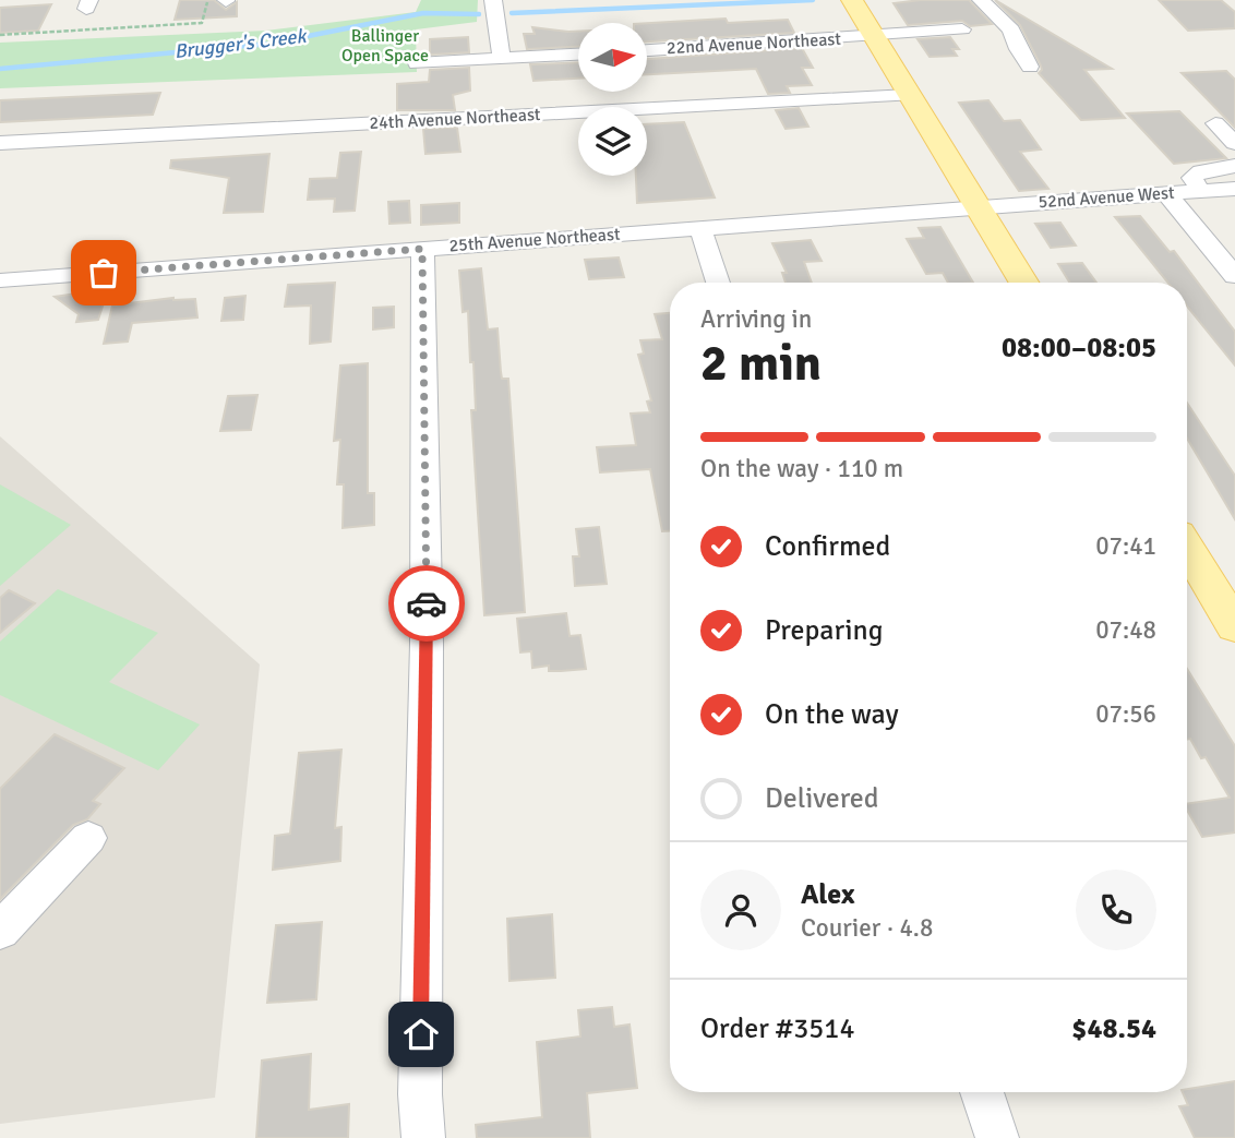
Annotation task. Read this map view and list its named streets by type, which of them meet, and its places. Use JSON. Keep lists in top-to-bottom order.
{
  "streets": {
    "street": [
      "22nd Avenue Northeast",
      "24th Avenue Northeast",
      "52nd Avenue West",
      "25th Avenue Northeast"
    ]
  },
  "crossings": [
    ["52nd Avenue West", "25th Avenue Northeast"]
  ],
  "water": ["Brugger's Creek"],
  "parks": ["Ballinger Open Space"],
  "north": "right",
  "page": {
    "heading": ["2 min", "Arriving in", "08:00–08:05"],
    "panel": [
      "Alex",
      "Courier · 4.8",
      "Order #3514",
      "$48.54"
    ],
    "bar": "On the way · 110 m",
    "list": [
      ["Confirmed", "07:41"],
      ["Preparing", "07:48"],
      ["On the way", "07:56"],
      "Delivered"
    ]
  }
}
